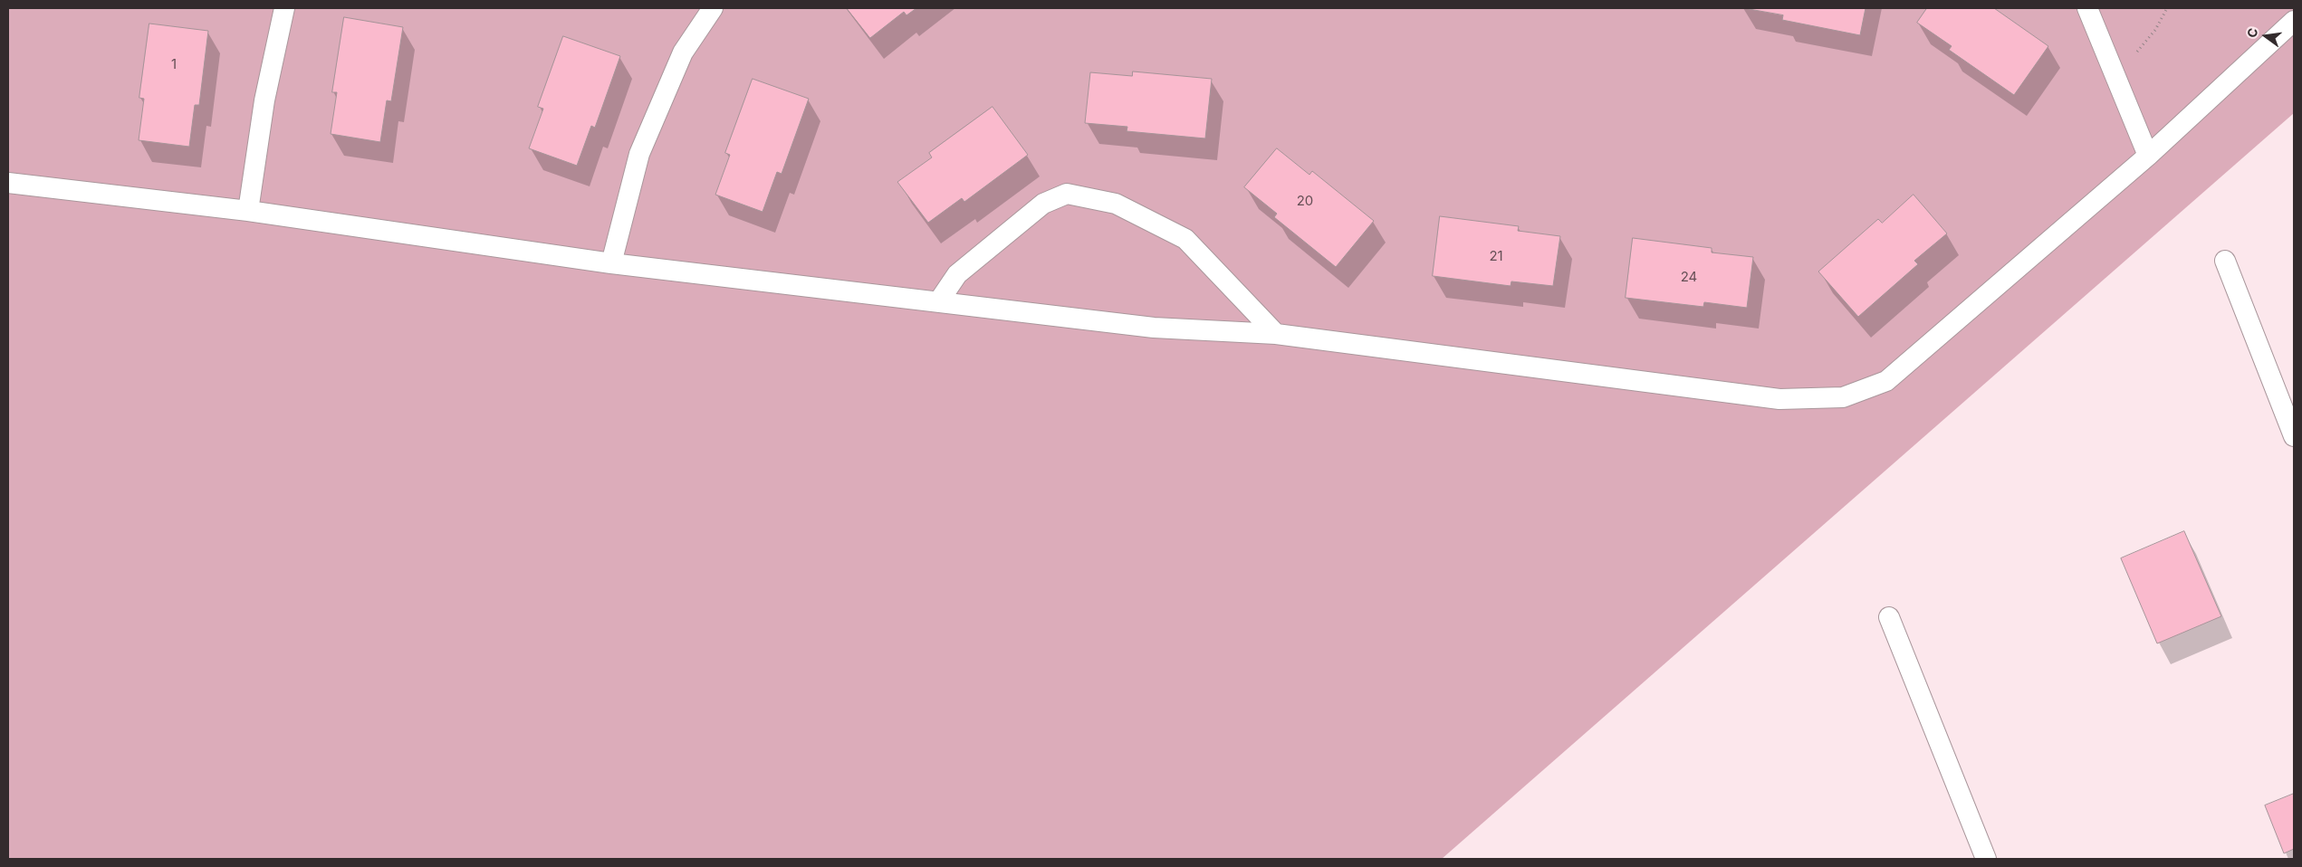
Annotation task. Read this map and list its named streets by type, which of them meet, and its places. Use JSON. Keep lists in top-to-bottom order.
{
  "house_numbers": [
    "1",
    "20",
    "21",
    "24"
  ],
  "north": "left"
}
